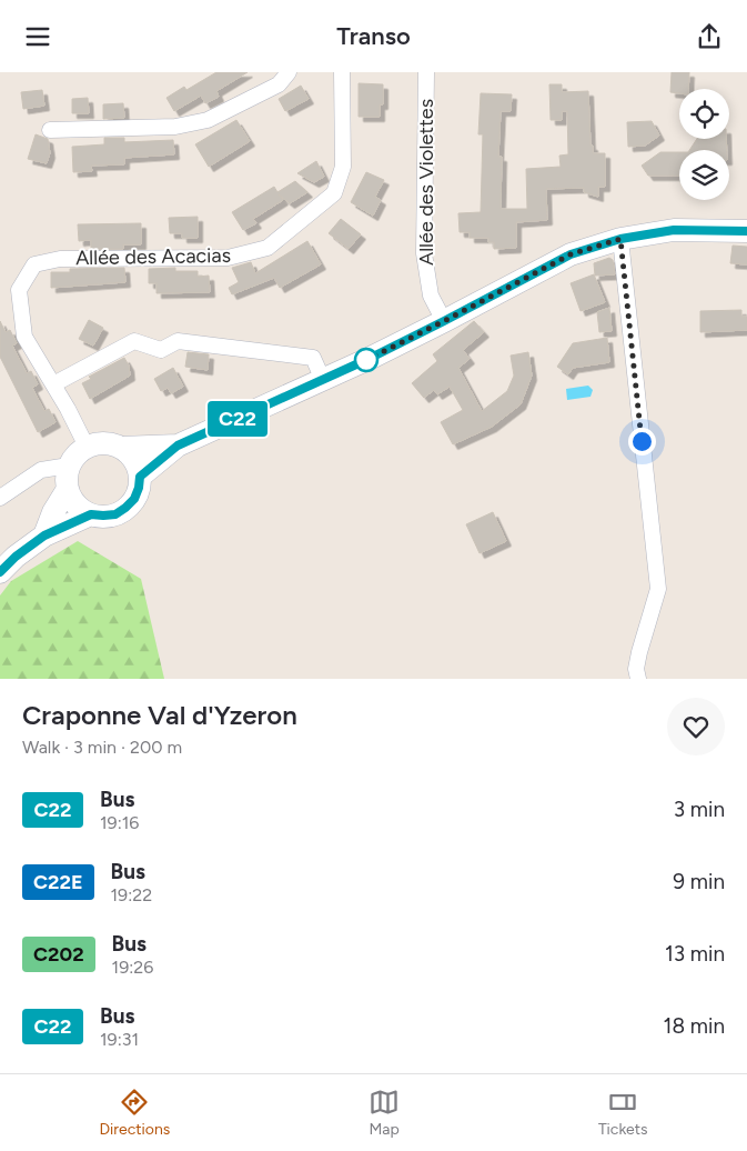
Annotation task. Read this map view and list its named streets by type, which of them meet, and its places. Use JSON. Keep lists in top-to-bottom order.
{
  "streets": {
    "street": ["Allée des Violettes", "Allée des Acacias"]
  },
  "lines": ["bus line C22"],
  "page": {
    "header": "Transo",
    "on_map": "C22",
    "heading": ["Craponne Val d'Yzeron", "Walk · 3 min · 200 m"],
    "list": [
      {
        "mark": "C22",
        "name": "Bus",
        "note": "19:16",
        "value": "3 min"
      },
      {
        "mark": "C22E",
        "name": "Bus",
        "note": "19:22",
        "value": "9 min"
      },
      {
        "mark": "C202",
        "name": "Bus",
        "note": "19:26",
        "value": "13 min"
      },
      {
        "mark": "C22",
        "name": "Bus",
        "note": "19:31",
        "value": "18 min"
      }
    ],
    "tabs": ["Directions", "Map", "Tickets"]
  }
}
